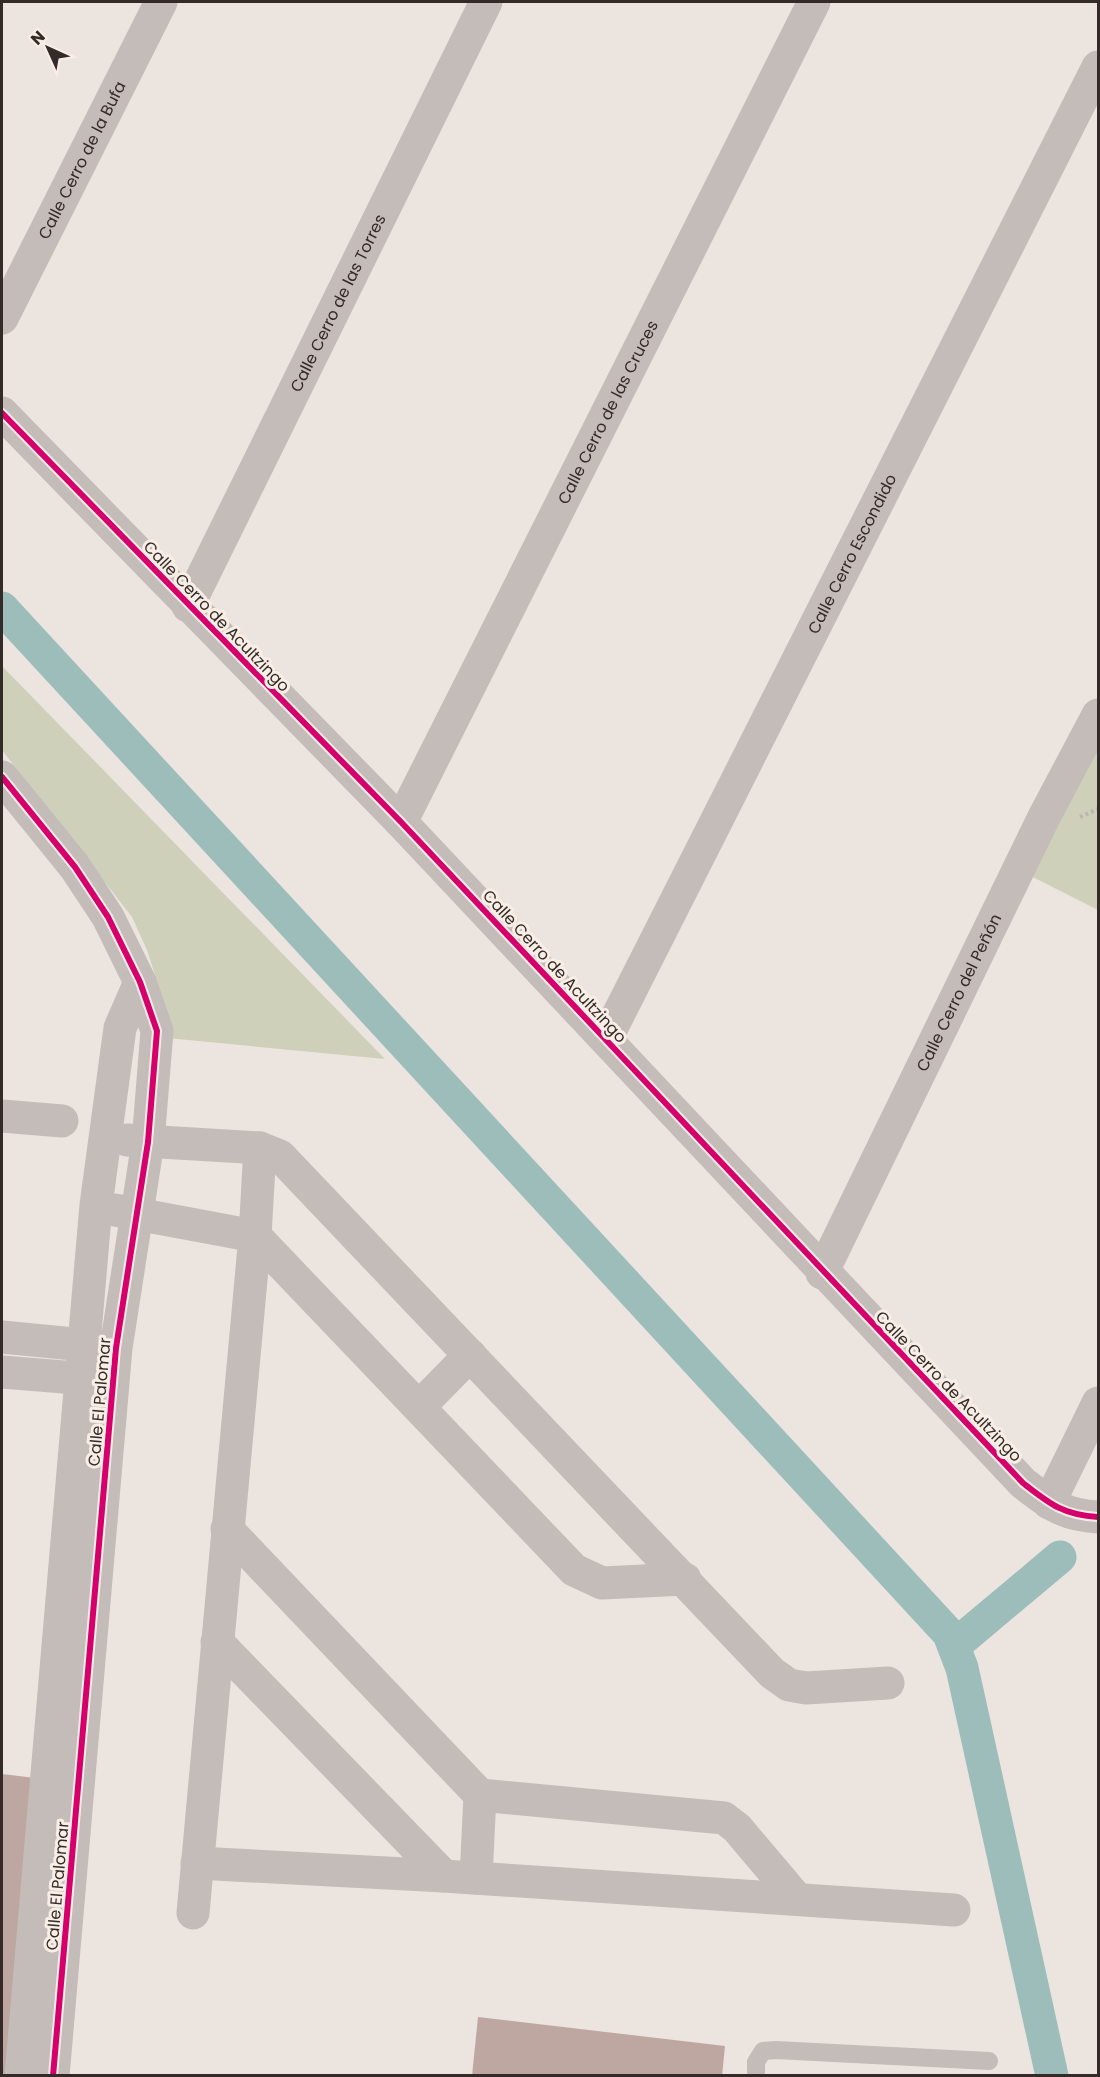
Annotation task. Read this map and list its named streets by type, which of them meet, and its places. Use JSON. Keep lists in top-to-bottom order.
{
  "streets": {
    "street": [
      "Calle Cerro de la Bufa",
      "Calle Cerro de las Torres",
      "Calle Cerro de las Cruces",
      "Calle Cerro Escondido",
      "Calle Cerro de Acultzingo",
      "Calle Cerro del Peñón",
      "Calle El Palomar"
    ]
  },
  "crossings": [
    ["Calle Cerro de las Torres", "Calle Cerro de Acultzingo"],
    ["Calle Cerro de las Cruces", "Calle Cerro de Acultzingo"],
    ["Calle Cerro Escondido", "Calle Cerro de Acultzingo"],
    ["Calle Cerro de Acultzingo", "Calle Cerro del Peñón"]
  ],
  "north": "top left"
}
